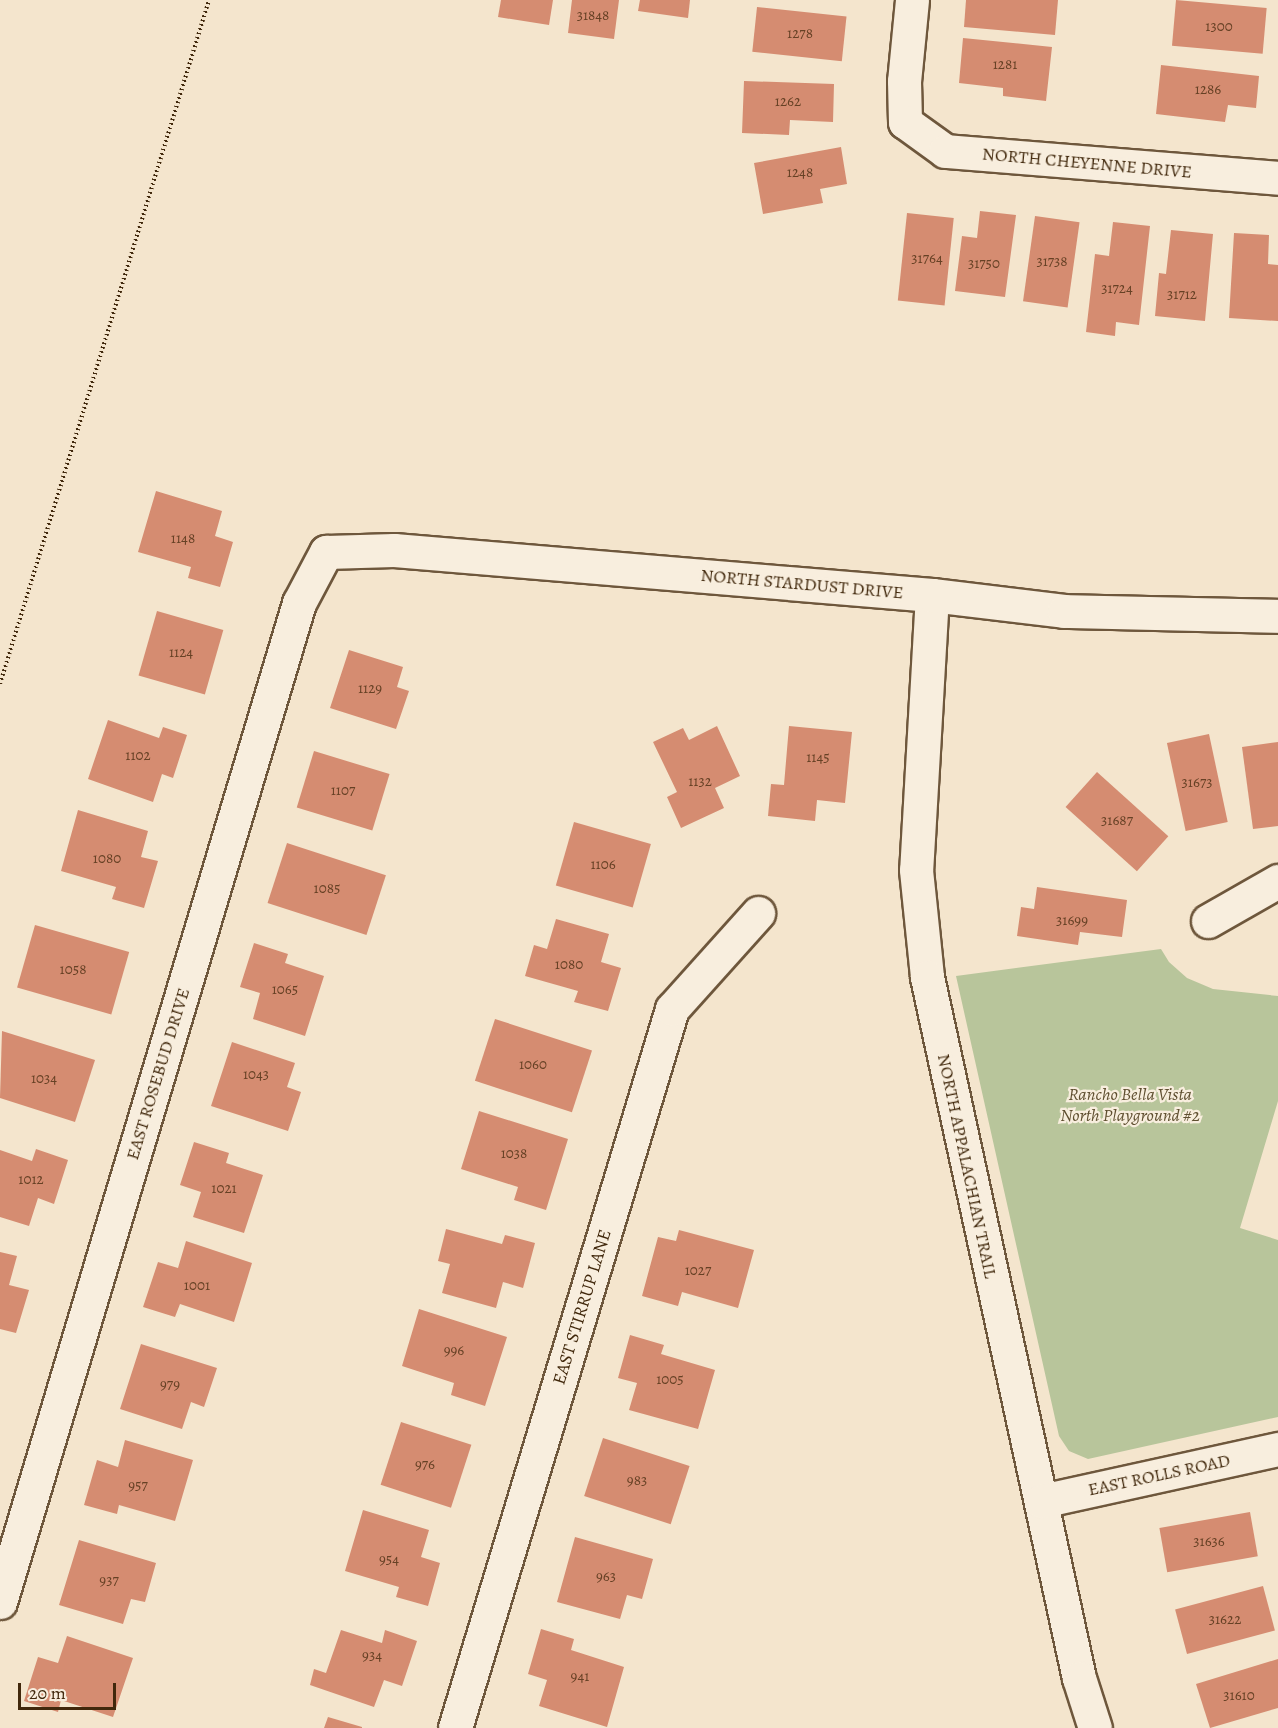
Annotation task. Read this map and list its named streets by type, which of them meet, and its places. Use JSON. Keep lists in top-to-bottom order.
{
  "streets": {
    "street": [
      "NORTH CHEYENNE DRIVE",
      "NORTH STARDUST DRIVE",
      "EAST ROSEBUD DRIVE",
      "NORTH APPALACHIAN TRAIL",
      "EAST STIRRUP LANE",
      "EAST ROLLS ROAD"
    ]
  },
  "crossings": [
    ["NORTH STARDUST DRIVE", "EAST ROSEBUD DRIVE"],
    ["NORTH STARDUST DRIVE", "NORTH APPALACHIAN TRAIL"],
    ["NORTH APPALACHIAN TRAIL", "EAST ROLLS ROAD"]
  ],
  "parks": ["Rancho Bella Vista North Playground #2"],
  "house_numbers": [
    "31848",
    "1300",
    "1278",
    "1281",
    "1286",
    "1262",
    "1248",
    "31764",
    "31738",
    "31750",
    "31724",
    "31712",
    "1148",
    "1124",
    "1129",
    "1102",
    "1145",
    "1132",
    "31673",
    "1107",
    "31687",
    "1080",
    "1106",
    "1085",
    "31699",
    "1080",
    "1058",
    "1065",
    "1060",
    "1043",
    "1034",
    "1038",
    "1012",
    "1021",
    "1027",
    "1001",
    "996",
    "1005",
    "979",
    "976",
    "983",
    "957",
    "31636",
    "954",
    "963",
    "937",
    "31622",
    "934",
    "941",
    "31610"
  ],
  "scale_bar": "20 m"
}
